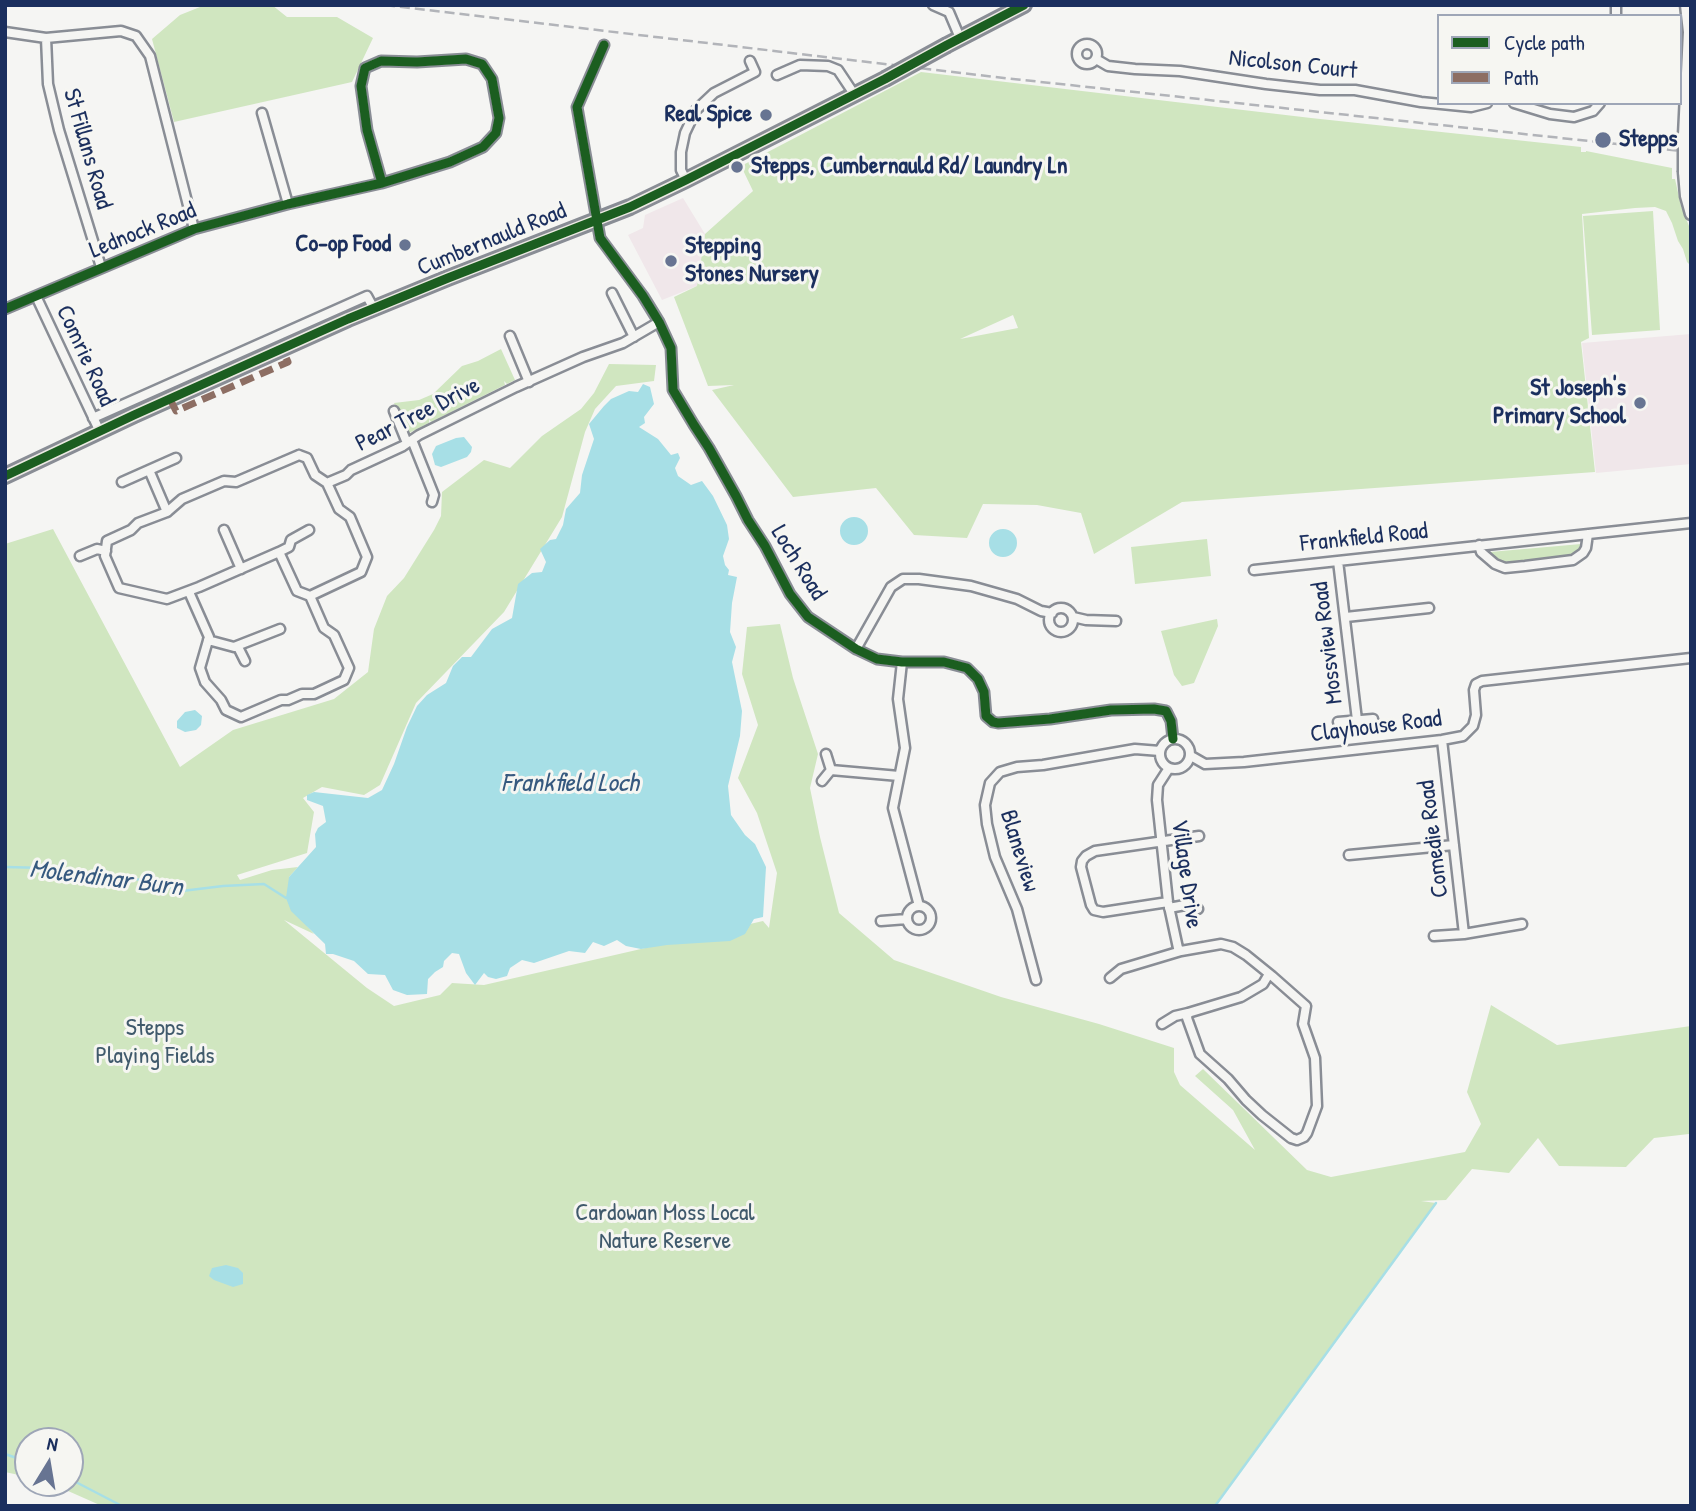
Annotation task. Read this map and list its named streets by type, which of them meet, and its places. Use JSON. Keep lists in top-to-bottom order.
{
  "streets": {
    "main road": ["Cumbernauld Road"],
    "street": [
      "Nicolson Court",
      "St Fillans Road",
      "Lednock Road",
      "Comrie Road",
      "Pear Tree Drive",
      "Frankfield Road",
      "Loch Road",
      "Mossview Road",
      "Clayhouse Road",
      "Comedie Road",
      "Blaneview",
      "Village Drive"
    ]
  },
  "crossings": [
    ["St Fillans Road", "Lednock Road"],
    ["Lednock Road", "Comrie Road"],
    ["Cumbernauld Road", "Comrie Road"],
    ["Cumbernauld Road", "Loch Road"],
    ["Pear Tree Drive", "Loch Road"],
    ["Frankfield Road", "Mossview Road"],
    ["Loch Road", "Clayhouse Road"],
    ["Loch Road", "Blaneview"],
    ["Loch Road", "Village Drive"],
    ["Clayhouse Road", "Comedie Road"],
    ["Clayhouse Road", "Blaneview"],
    ["Clayhouse Road", "Village Drive"],
    ["Blaneview", "Village Drive"]
  ],
  "water": ["Frankfield Loch", "Molendinar Burn"],
  "parks": ["Stepps Playing Fields", "Cardowan Moss Local Nature Reserve"],
  "places": [
    "Real Spice",
    "Stepps",
    "Stepps, Cumbernauld Rd/ Laundry Ln",
    "Co-op Food",
    "Stepping Stones Nursery",
    "St Joseph's Primary School"
  ],
  "legend": ["Cycle path", "Path"],
  "north": "top"
}
